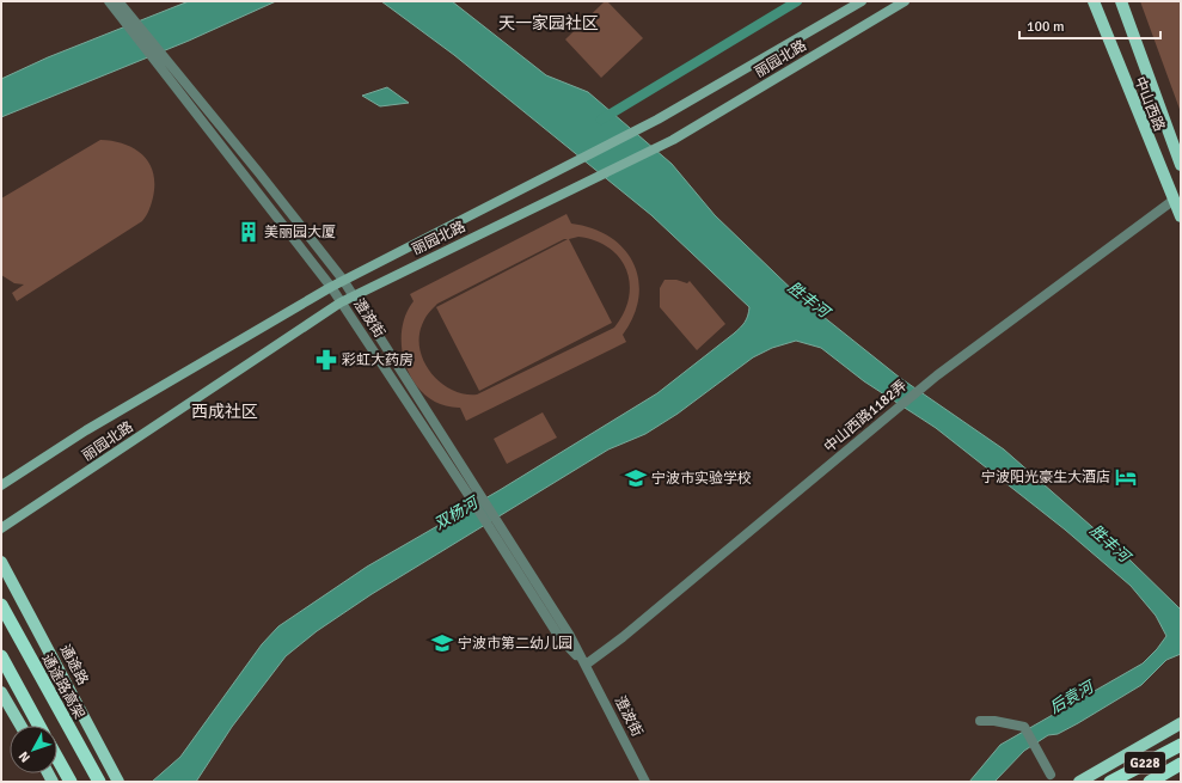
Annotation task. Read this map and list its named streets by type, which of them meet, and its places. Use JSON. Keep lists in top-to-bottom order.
{
  "streets": {
    "highway": ["通途路高架", "G228"],
    "main road": ["丽园北路", "中山西路", "通途路"],
    "street": ["澄波街", "中山西路1182弄"]
  },
  "crossings": [
    ["丽园北路", "澄波街"],
    ["中山西路", "中山西路1182弄"],
    ["澄波街", "中山西路1182弄"]
  ],
  "districts": ["天一家园社区", "西成社区"],
  "water": ["胜丰河", "双杨河", "后袁河"],
  "places": {
    "building": ["美丽园大厦"],
    "pharmacy": ["彩虹大药房"],
    "hotel": ["宁波阳光豪生大酒店"],
    "school or university": ["宁波市实验学校", "宁波市第二幼儿园"]
  },
  "scale_bar": "100 m",
  "north": "bottom left"
}
